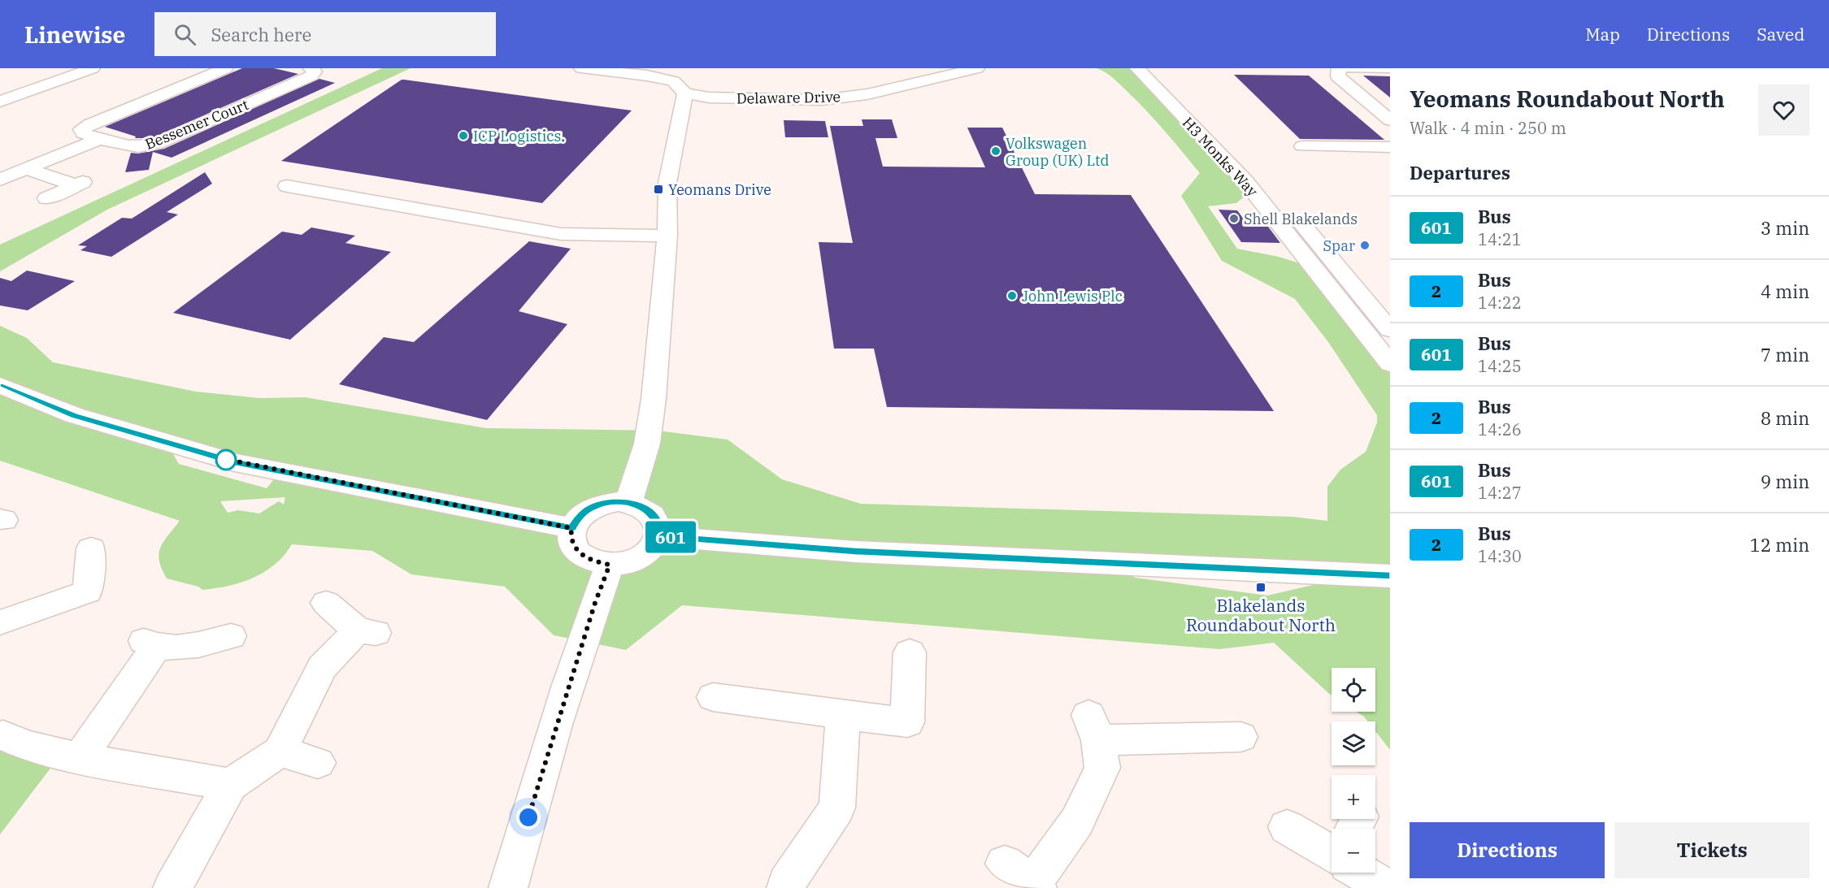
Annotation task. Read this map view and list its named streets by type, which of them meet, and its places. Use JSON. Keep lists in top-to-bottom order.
{
  "streets": {
    "street": ["Delaware Drive", "Bessemer Court", "H3 Monks Way"]
  },
  "places": {
    "other": [
      "ICP Logistics.",
      "Volkswagen Group (UK) Ltd",
      "Shell Blakelands",
      "Spar",
      "John Lewis Plc"
    ],
    "transit": ["Yeomans Drive", "Blakelands Roundabout North"]
  },
  "lines": ["bus line 601"],
  "page": {
    "header": "Linewise",
    "search": "Search here",
    "nav": ["Map", "Directions", "Saved"],
    "on_map": "601",
    "heading": [
      ["Yeomans Roundabout North", "Walk · 4 min · 250 m"],
      "Departures"
    ],
    "list": [
      {
        "mark": "601",
        "name": "Bus",
        "note": "14:21",
        "value": "3 min"
      },
      {
        "mark": "2",
        "name": "Bus",
        "note": "14:22",
        "value": "4 min"
      },
      {
        "mark": "601",
        "name": "Bus",
        "note": "14:25",
        "value": "7 min"
      },
      {
        "mark": "2",
        "name": "Bus",
        "note": "14:26",
        "value": "8 min"
      },
      {
        "mark": "601",
        "name": "Bus",
        "note": "14:27",
        "value": "9 min"
      },
      {
        "mark": "2",
        "name": "Bus",
        "note": "14:30",
        "value": "12 min"
      }
    ],
    "map_buttons": ["+", "−"],
    "buttons": ["Directions", "Tickets"]
  }
}
